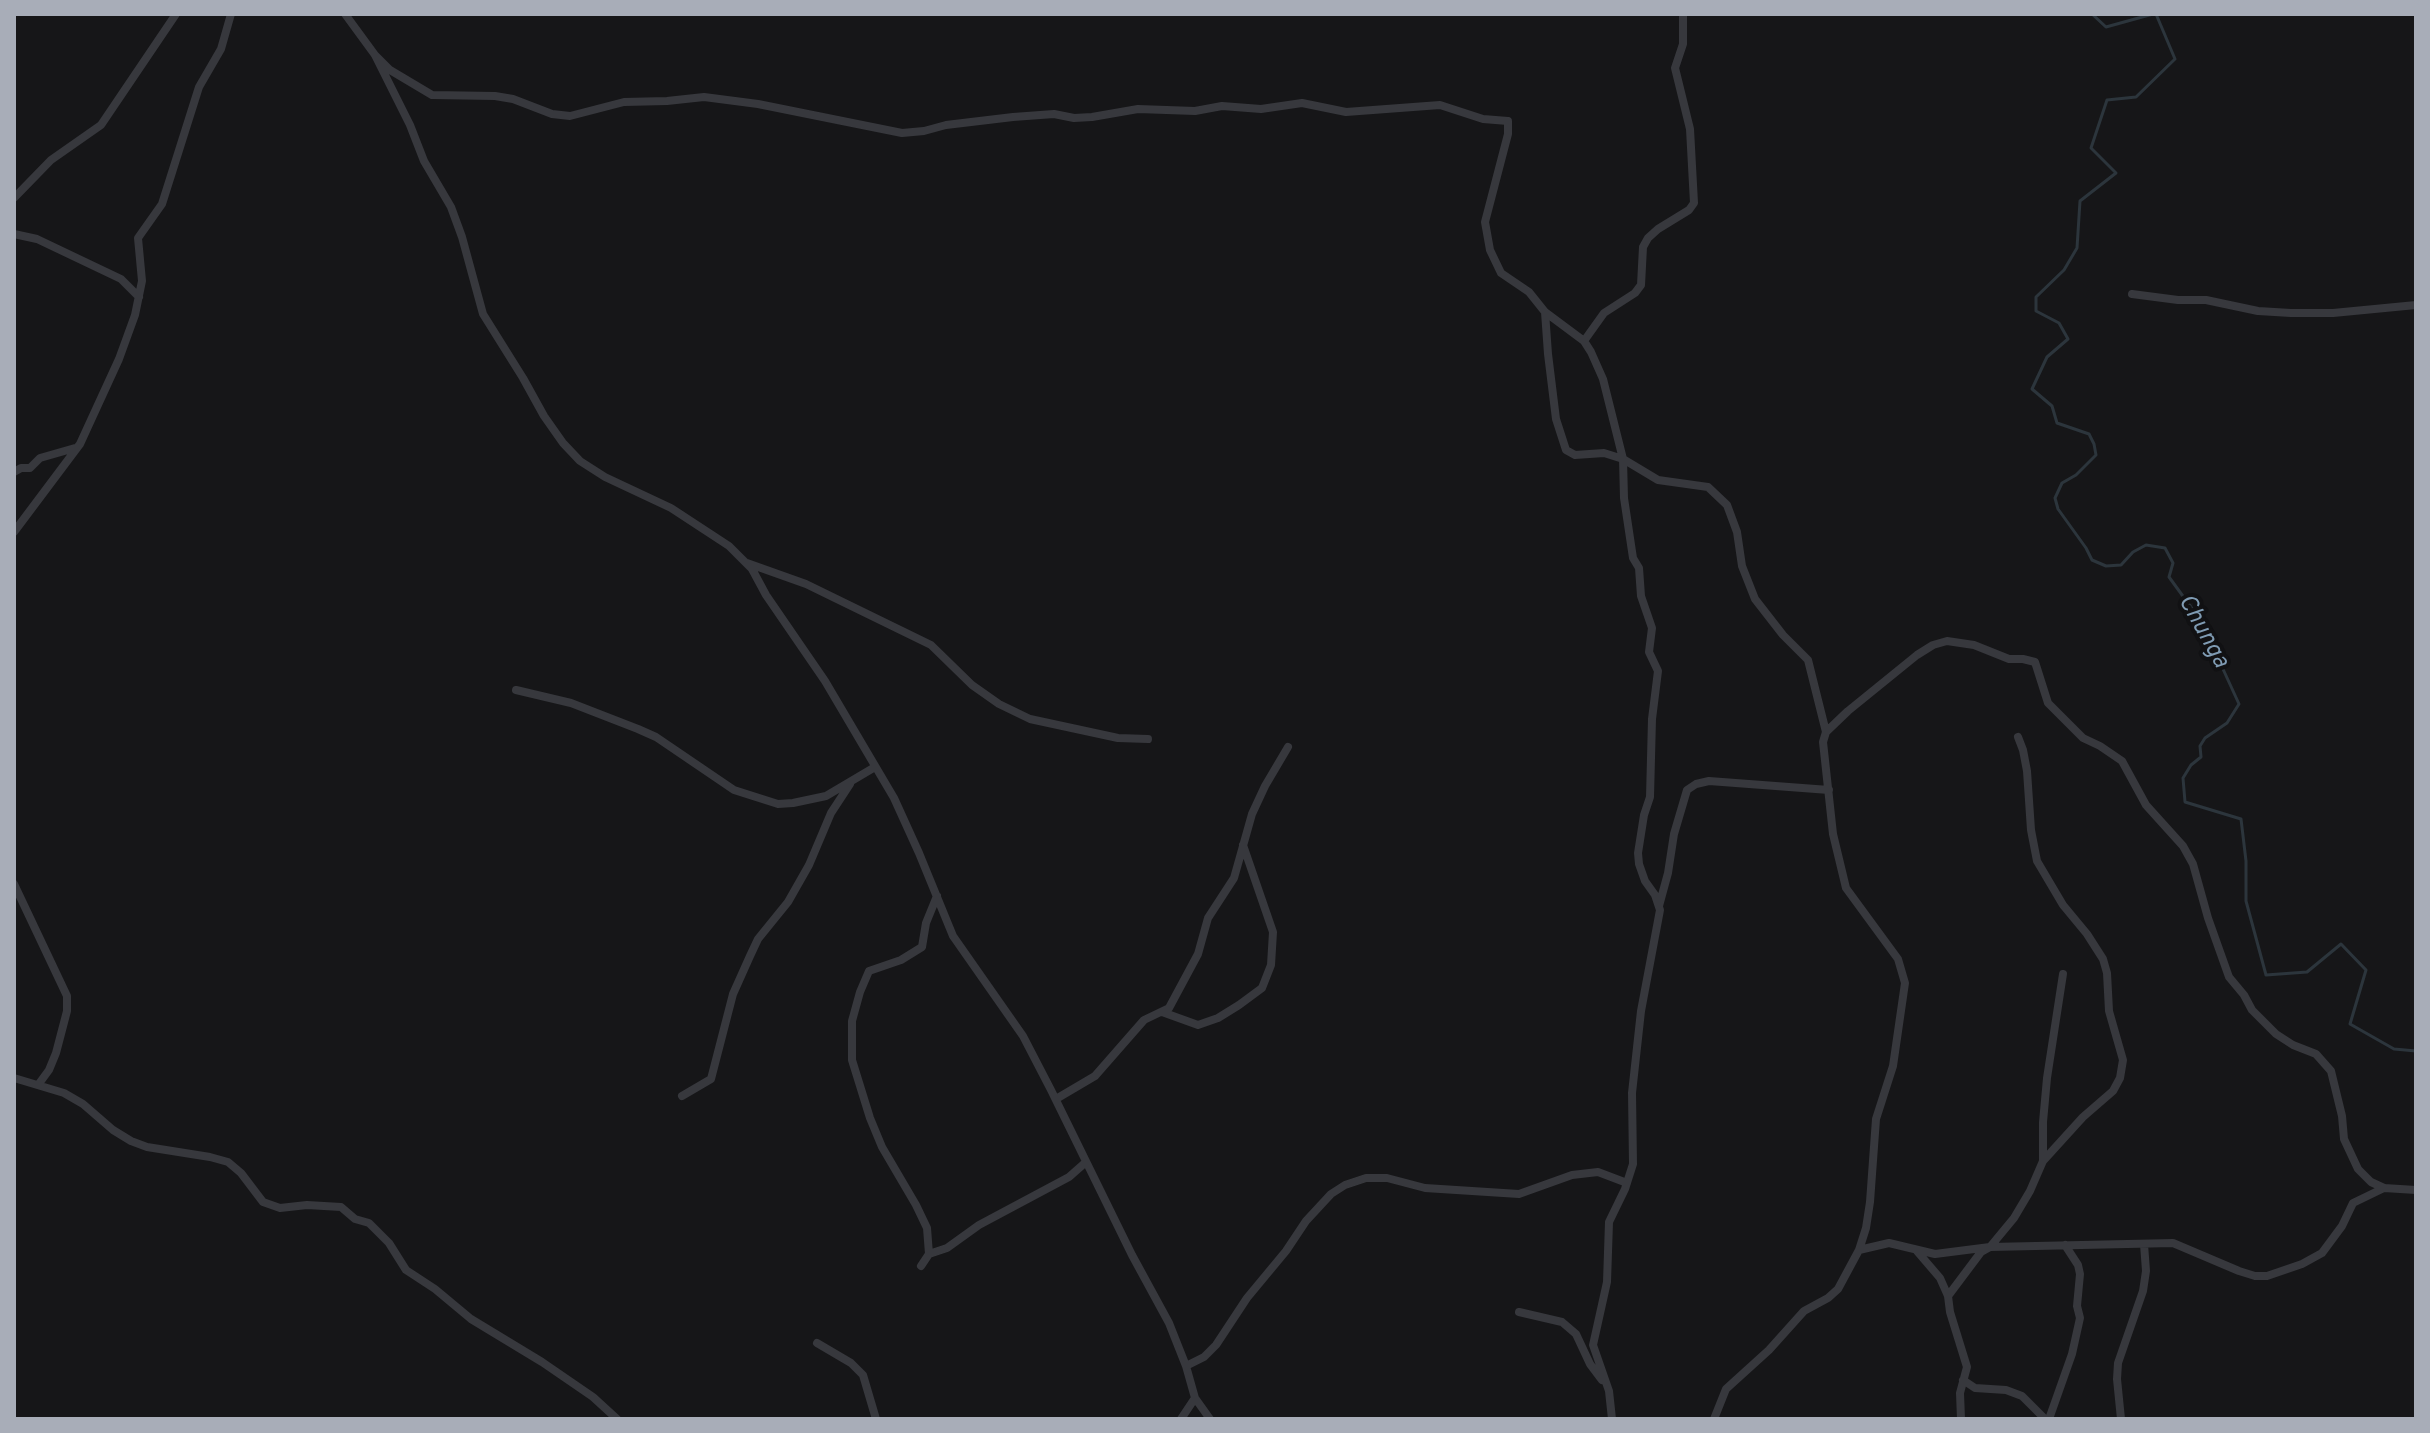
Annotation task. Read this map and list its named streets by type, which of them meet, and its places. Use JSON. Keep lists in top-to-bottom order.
{
  "water": ["Chunga"]
}
